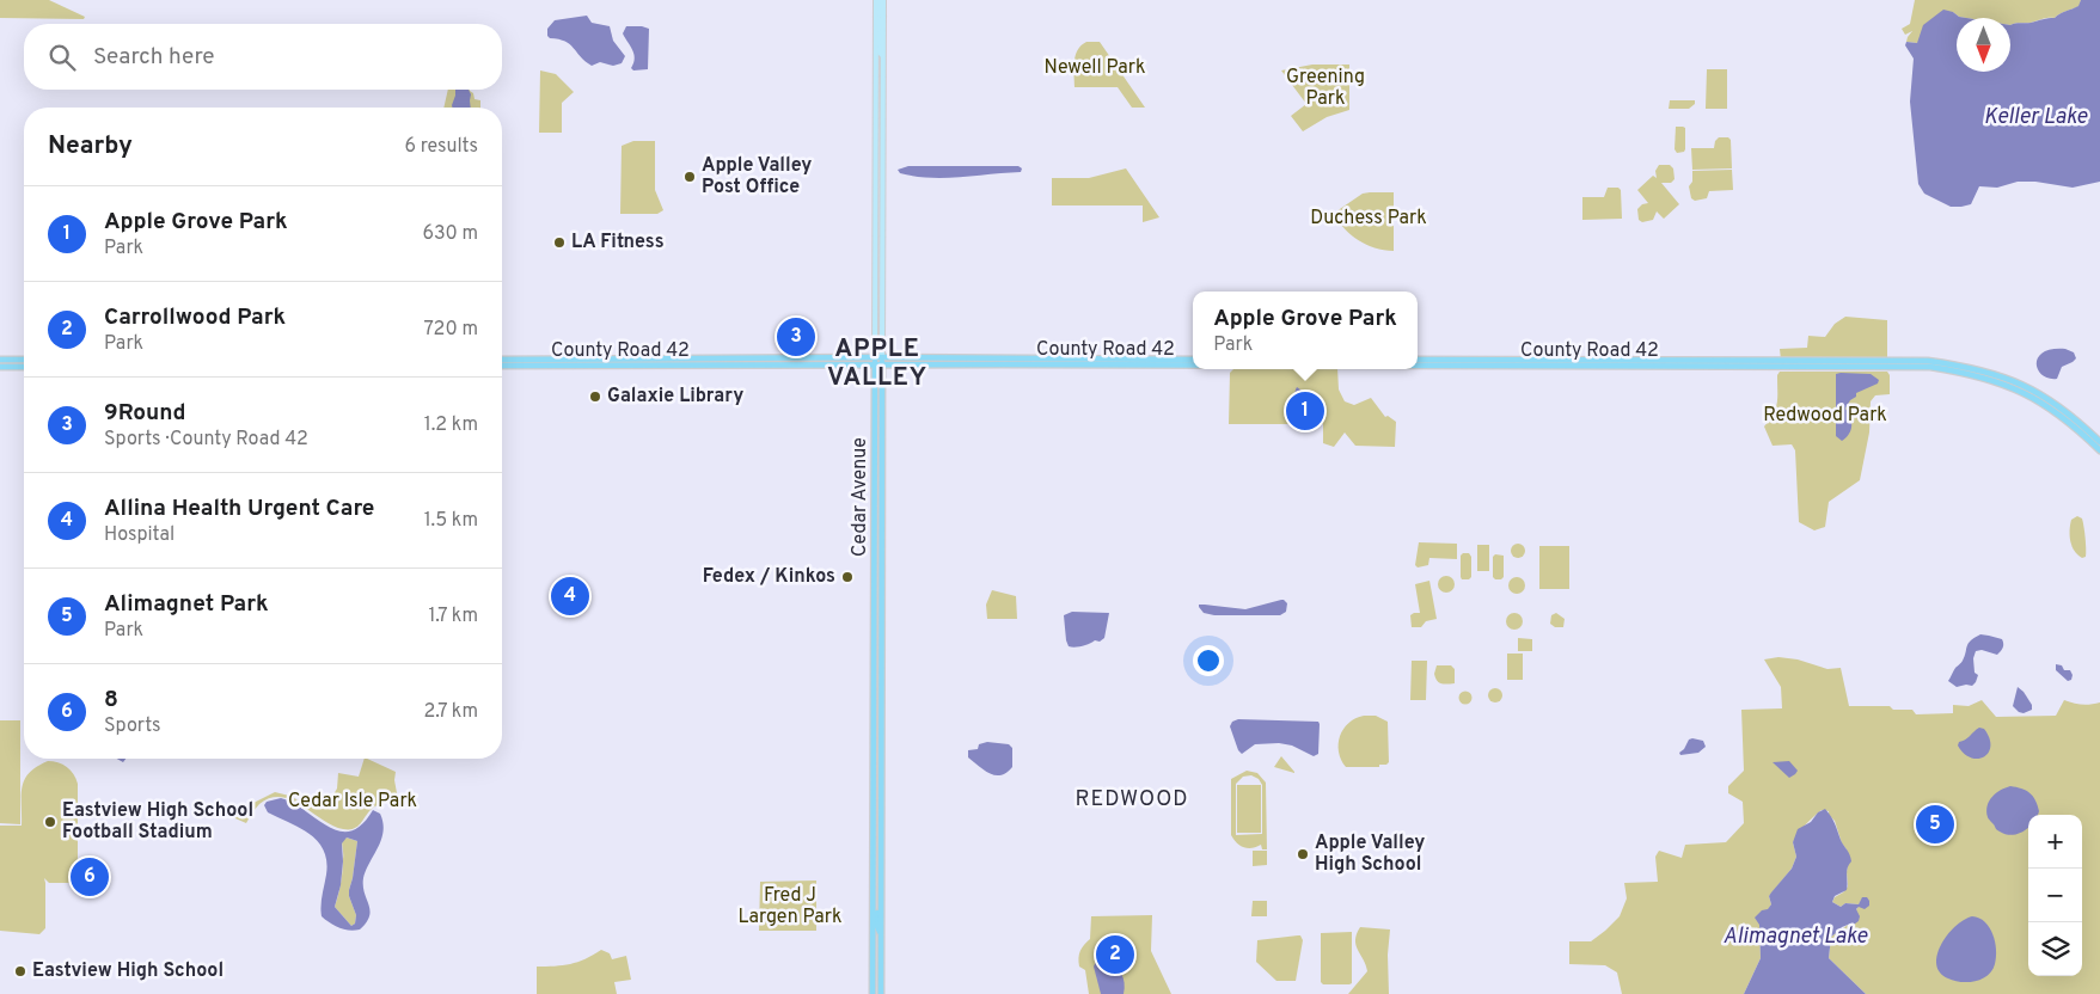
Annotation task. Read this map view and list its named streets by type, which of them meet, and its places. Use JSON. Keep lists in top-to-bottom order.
{
  "streets": {
    "highway": ["County Road 42", "Cedar Avenue"]
  },
  "crossings": [
    ["County Road 42", "Cedar Avenue"]
  ],
  "districts": ["APPLE VALLEY", "REDWOOD"],
  "water": ["Keller Lake", "Alimagnet Lake"],
  "parks": [
    "Newell Park",
    "Greening Park",
    "Duchess Park",
    "Redwood Park",
    "Cedar Isle Park",
    "Fred J Largen Park"
  ],
  "places": [
    "Apple Valley Post Office",
    "LA Fitness",
    "Galaxie Library",
    "Fedex / Kinkos",
    "Eastview High School Football Stadium",
    "Apple Valley High School",
    "Eastview High School"
  ],
  "north": "bottom",
  "page": {
    "search": "Search here",
    "heading": ["Nearby", "6 results"],
    "list": [
      {
        "mark": "1",
        "name": "Apple Grove Park",
        "note": "Park",
        "value": "630 m"
      },
      {
        "mark": "2",
        "name": "Carrollwood Park",
        "note": "Park",
        "value": "720 m"
      },
      {
        "mark": "3",
        "name": "9Round",
        "note": "Sports · County Road 42",
        "value": "1.2 km"
      },
      {
        "mark": "4",
        "name": "Allina Health Urgent Care",
        "note": "Hospital",
        "value": "1.5 km"
      },
      {
        "mark": "5",
        "name": "Alimagnet Park",
        "note": "Park",
        "value": "1.7 km"
      },
      {
        "mark": "6",
        "name": "8",
        "note": "Sports",
        "value": "2.7 km"
      }
    ],
    "popup": ["Apple Grove Park", "Park"],
    "pins": [
      "3",
      "1",
      "4",
      "5",
      "6",
      "2"
    ],
    "map_buttons": ["+", "−"]
  }
}
